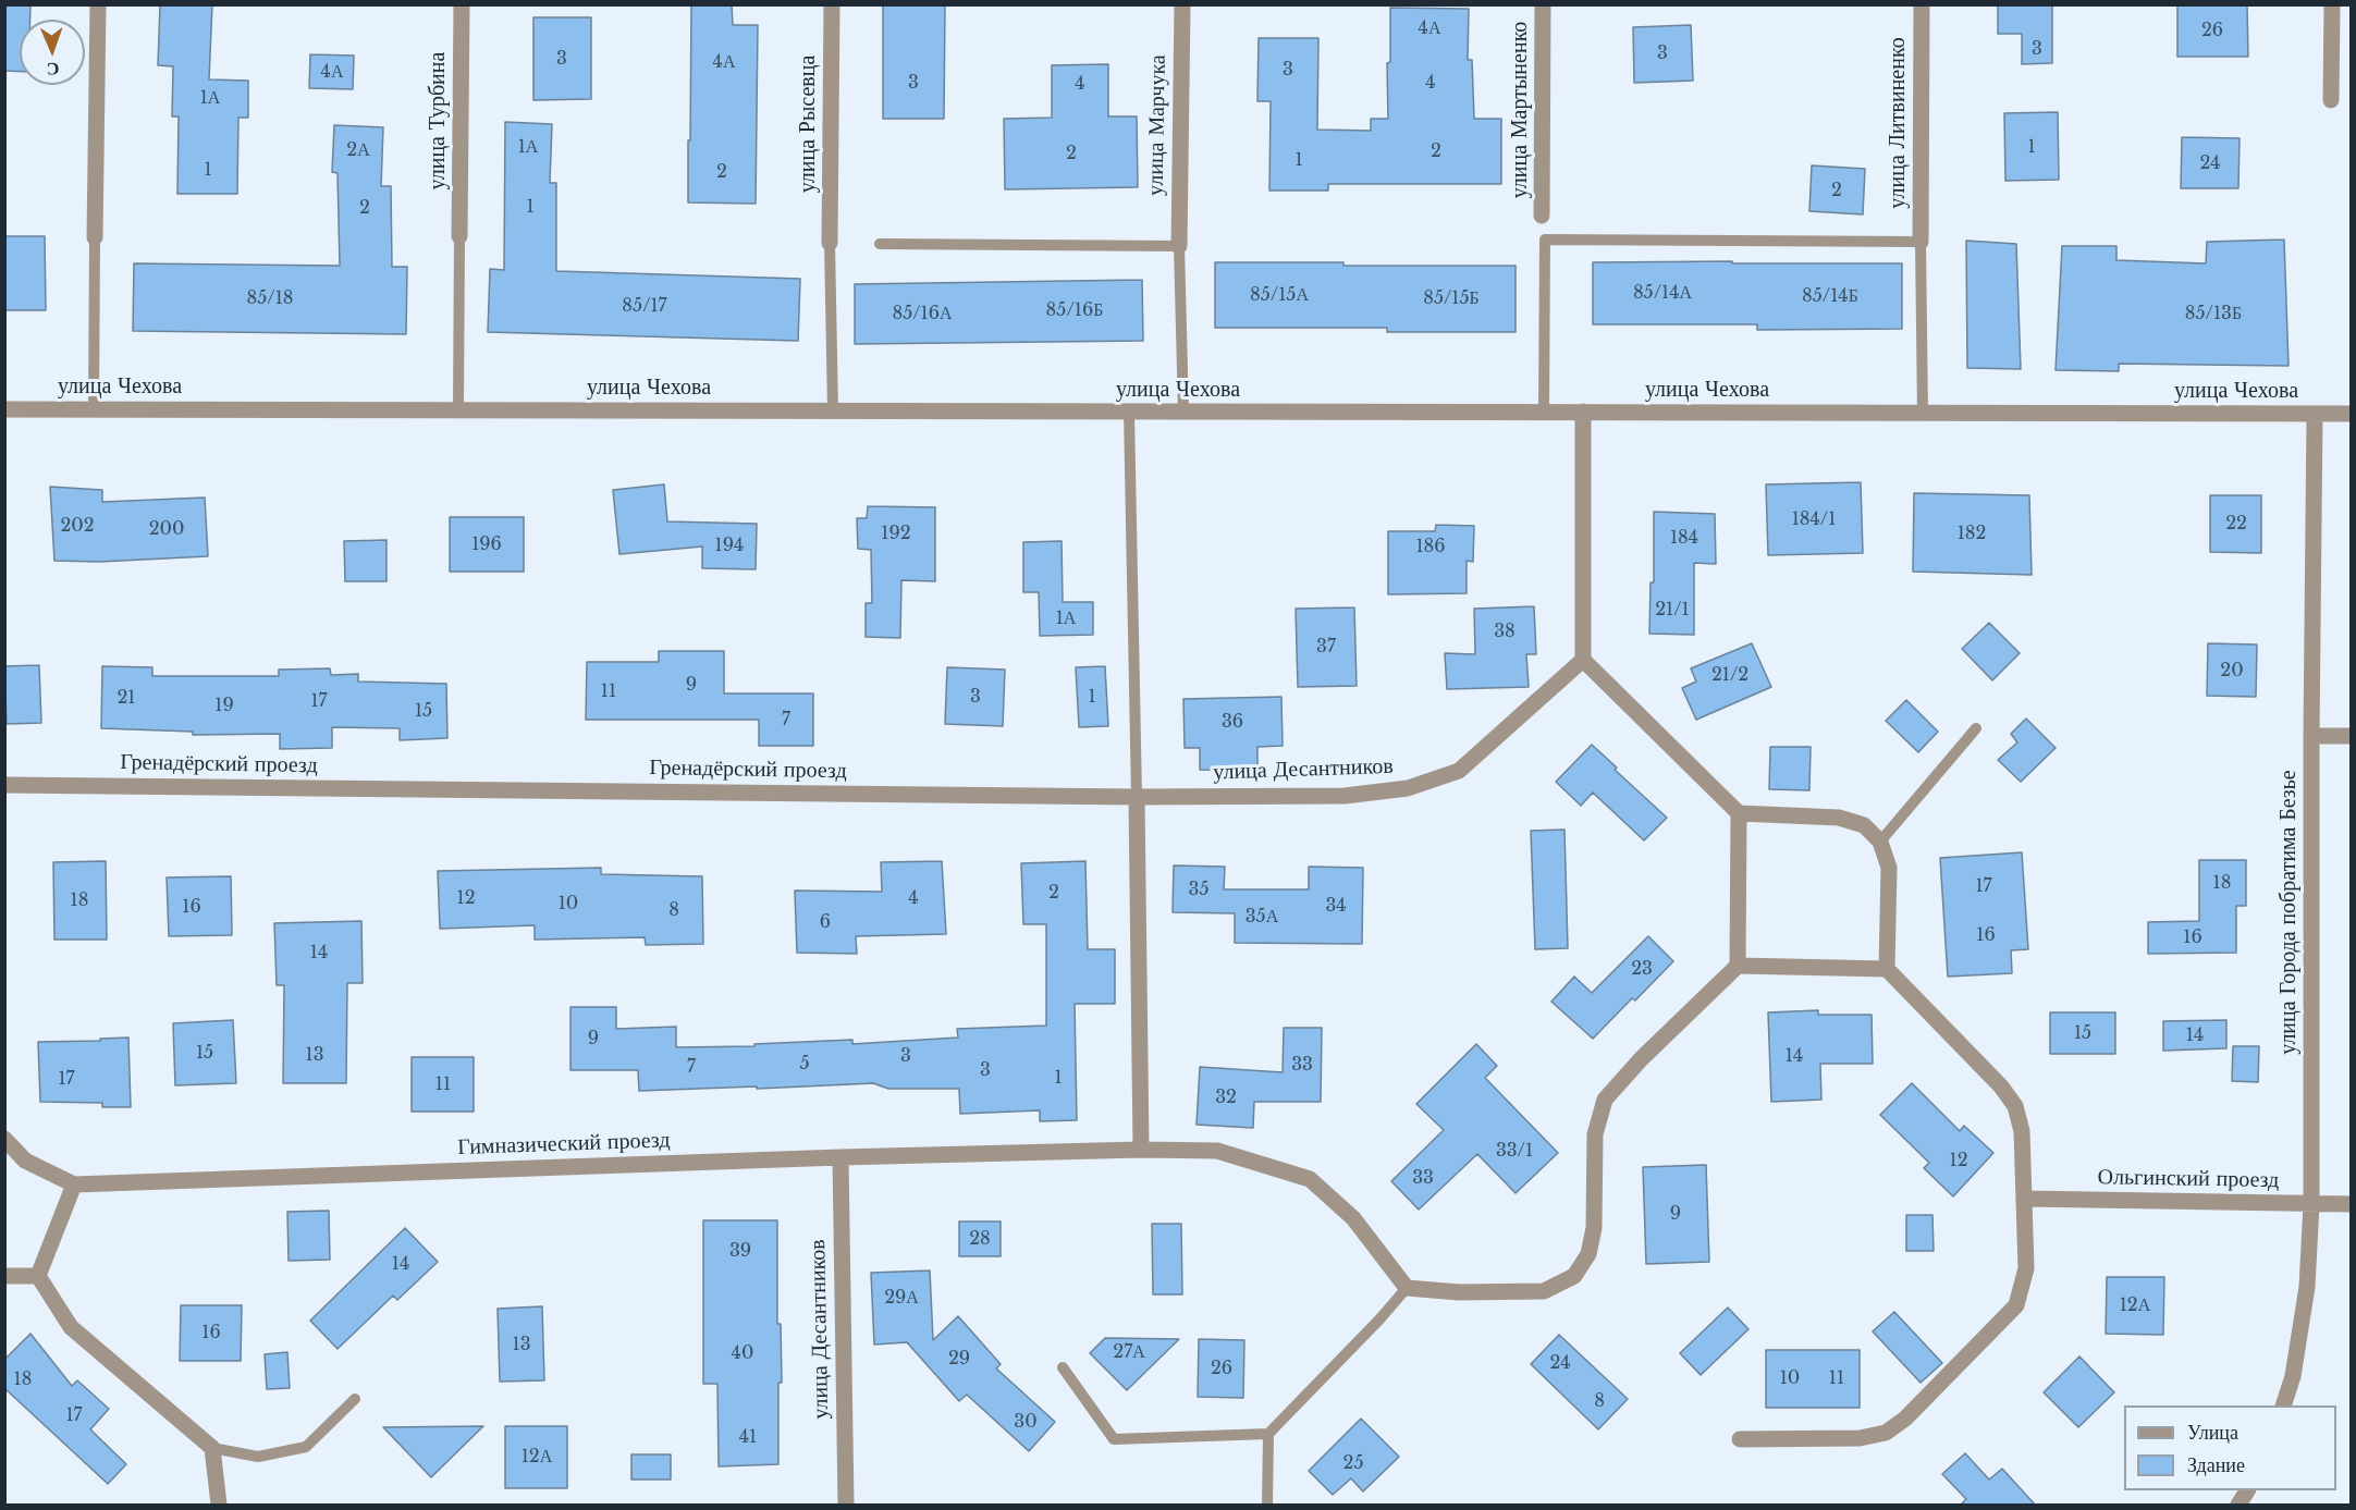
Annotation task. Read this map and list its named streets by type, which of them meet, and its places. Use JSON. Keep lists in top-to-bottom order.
{
  "streets": {
    "street": [
      "улица Мартыненко",
      "улица Турбина",
      "улица Литвиненко",
      "улица Рысевца",
      "улица Марчука",
      "улица Чехова",
      "Гренадёрский проезд",
      "улица Десантников",
      "улица Города побратима Безье",
      "Гимназический проезд",
      "Ольгинский проезд"
    ]
  },
  "crossings": [
    ["улица Чехова", "улица Города побратима Безье"],
    ["Гренадёрский проезд", "улица Десантников"],
    ["улица Десантников", "Гимназический проезд"],
    ["улица Города побратима Безье", "Ольгинский проезд"]
  ],
  "house_numbers": [
    "4А",
    "26",
    "3",
    "3",
    "3",
    "4А",
    "3",
    "4А",
    "3",
    "4",
    "4",
    "1А",
    "1А",
    "1",
    "2А",
    "2",
    "2",
    "1",
    "24",
    "1",
    "2",
    "2",
    "1",
    "2",
    "85/14А",
    "85/15А",
    "85/14Б",
    "85/18",
    "85/15Б",
    "85/17",
    "85/16Б",
    "85/16А",
    "85/13Б",
    "184/1",
    "22",
    "202",
    "200",
    "192",
    "182",
    "184",
    "196",
    "194",
    "186",
    "21/1",
    "1А",
    "38",
    "37",
    "20",
    "21/2",
    "9",
    "11",
    "3",
    "1",
    "21",
    "17",
    "19",
    "15",
    "7",
    "36",
    "18",
    "17",
    "35",
    "2",
    "12",
    "4",
    "18",
    "10",
    "34",
    "16",
    "8",
    "35А",
    "6",
    "16",
    "16",
    "14",
    "23",
    "15",
    "14",
    "9",
    "15",
    "13",
    "3",
    "14",
    "5",
    "33",
    "7",
    "3",
    "1",
    "17",
    "11",
    "32",
    "33/1",
    "12",
    "33",
    "9",
    "28",
    "39",
    "14",
    "29А",
    "12А",
    "16",
    "13",
    "27А",
    "40",
    "29",
    "24",
    "26",
    "10",
    "11",
    "18",
    "8",
    "17",
    "30",
    "41",
    "12А",
    "25"
  ],
  "legend": ["Улица", "Здание"],
  "north": "bottom"
}
